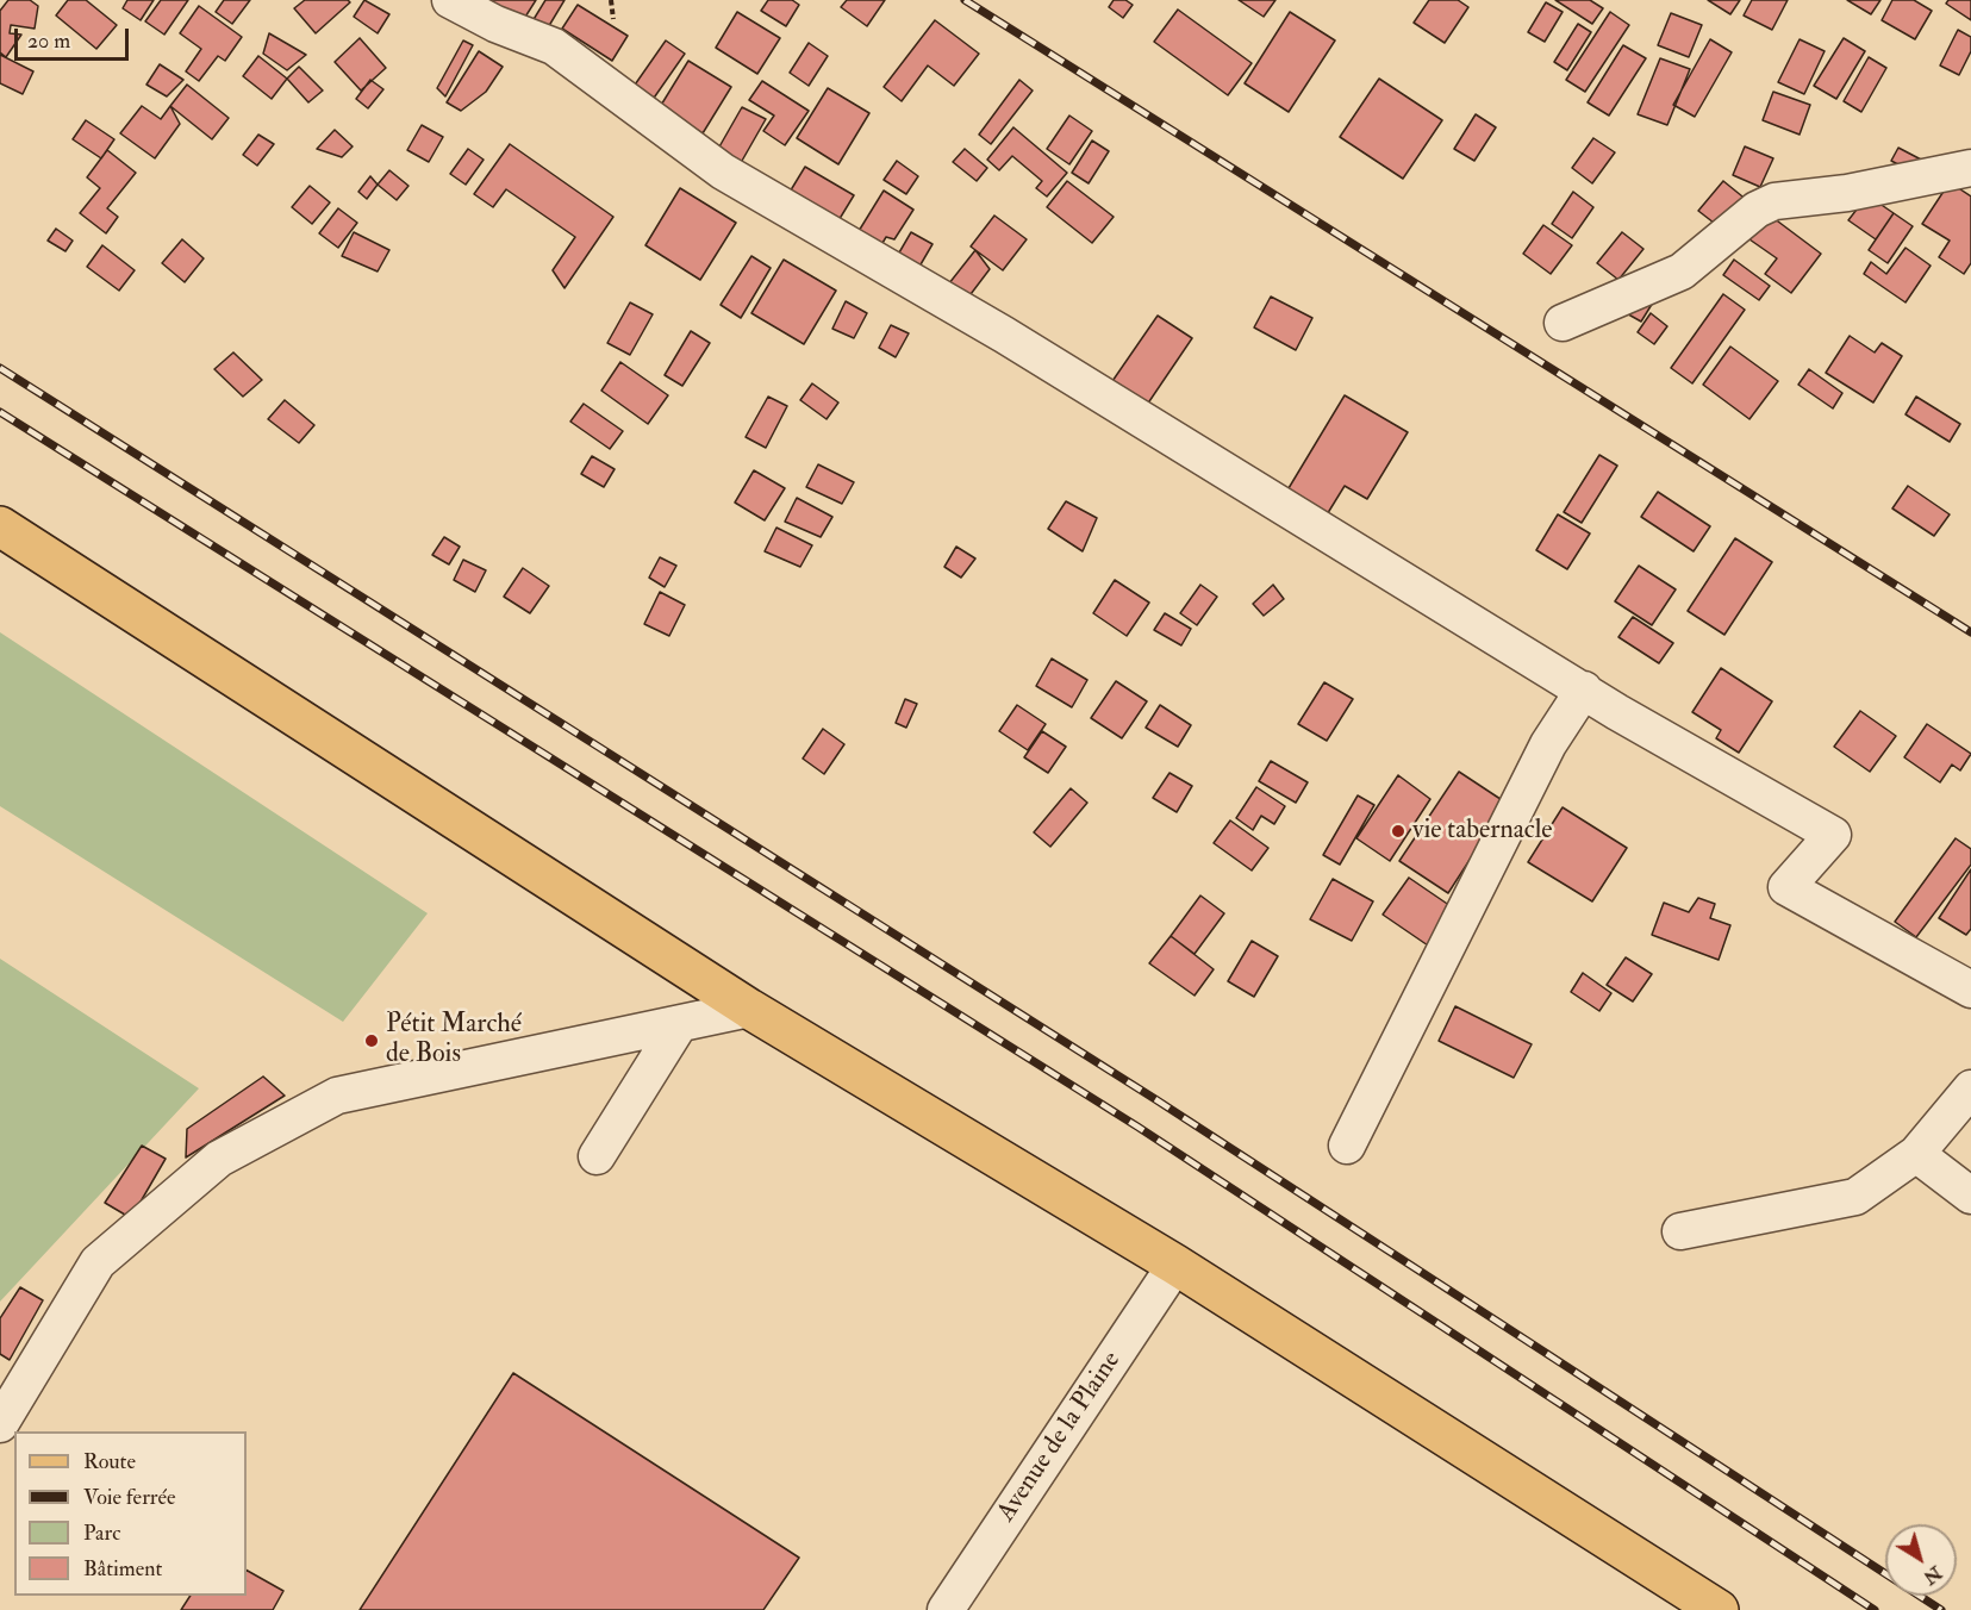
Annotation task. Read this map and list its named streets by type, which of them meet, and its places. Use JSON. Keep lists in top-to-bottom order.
{
  "streets": {
    "street": ["Avenue de la Plaine"]
  },
  "places": ["vie tabernacle", "Pétit Marché de Bois"],
  "legend": [
    "Route",
    "Voie ferrée",
    "Parc",
    "Bâtiment"
  ],
  "scale_bar": "20 m",
  "north": "bottom right"
}
